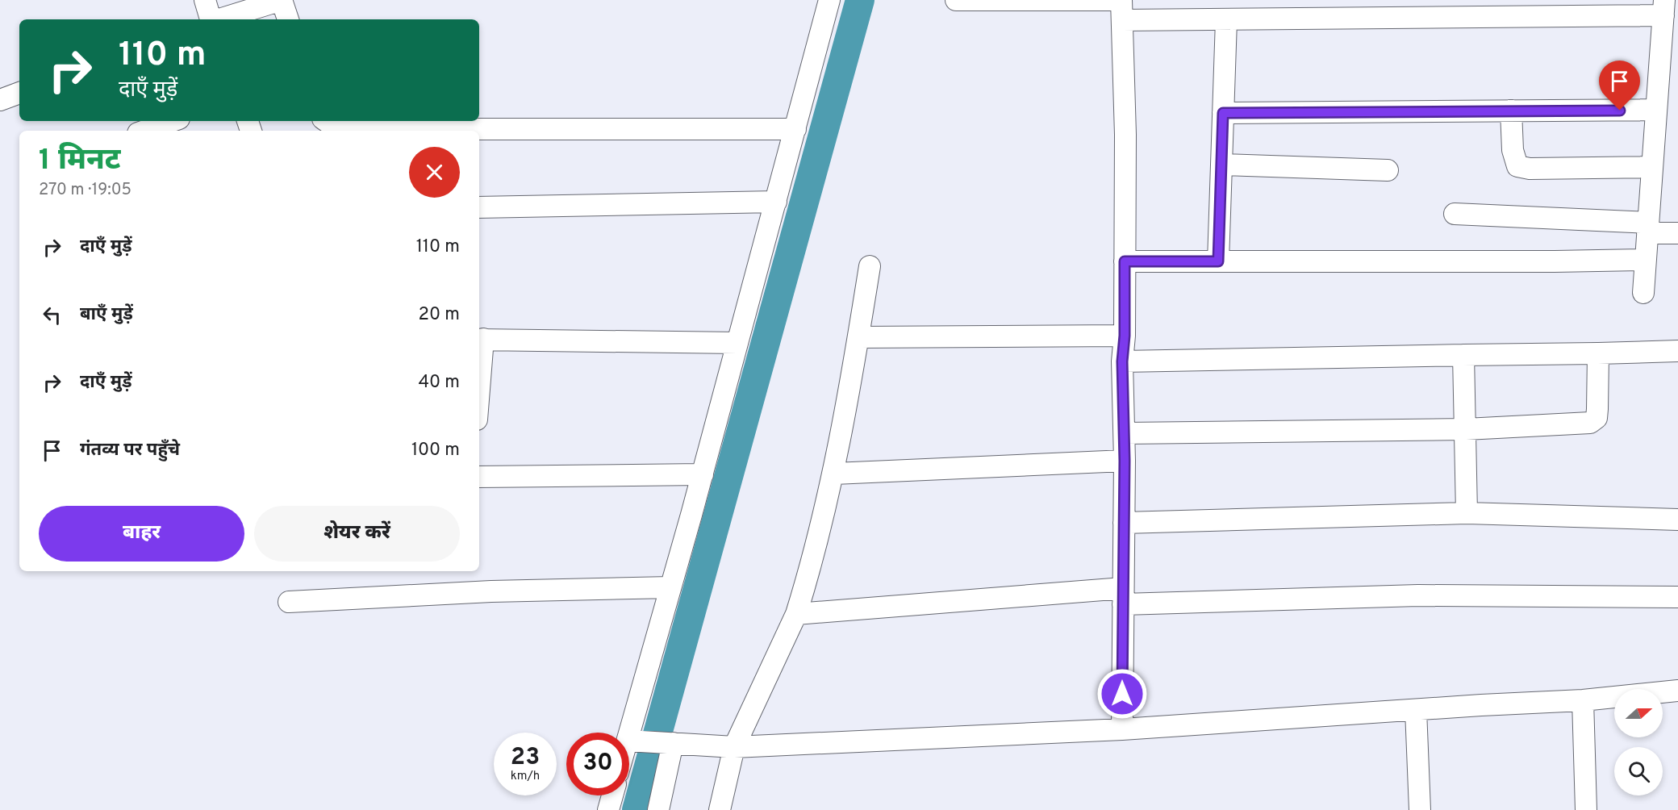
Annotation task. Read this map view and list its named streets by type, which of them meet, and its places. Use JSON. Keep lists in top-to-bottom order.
{
  "north": "right",
  "page": {
    "turn": ["110 m", "दाएँ मुड़ें"],
    "heading": ["1 मिनट", "270 m · 19:05"],
    "list": [
      {
        "name": "दाएँ मुड़ें",
        "value": "110 m"
      },
      {
        "name": "बाएँ मुड़ें",
        "value": "20 m"
      },
      {
        "name": "दाएँ मुड़ें",
        "value": "40 m"
      },
      {
        "name": "गंतव्य पर पहुँचे",
        "value": "100 m"
      }
    ],
    "buttons": ["बाहर", "शेयर करें"],
    "speed": "23 km/h",
    "limit": "30"
  }
}
